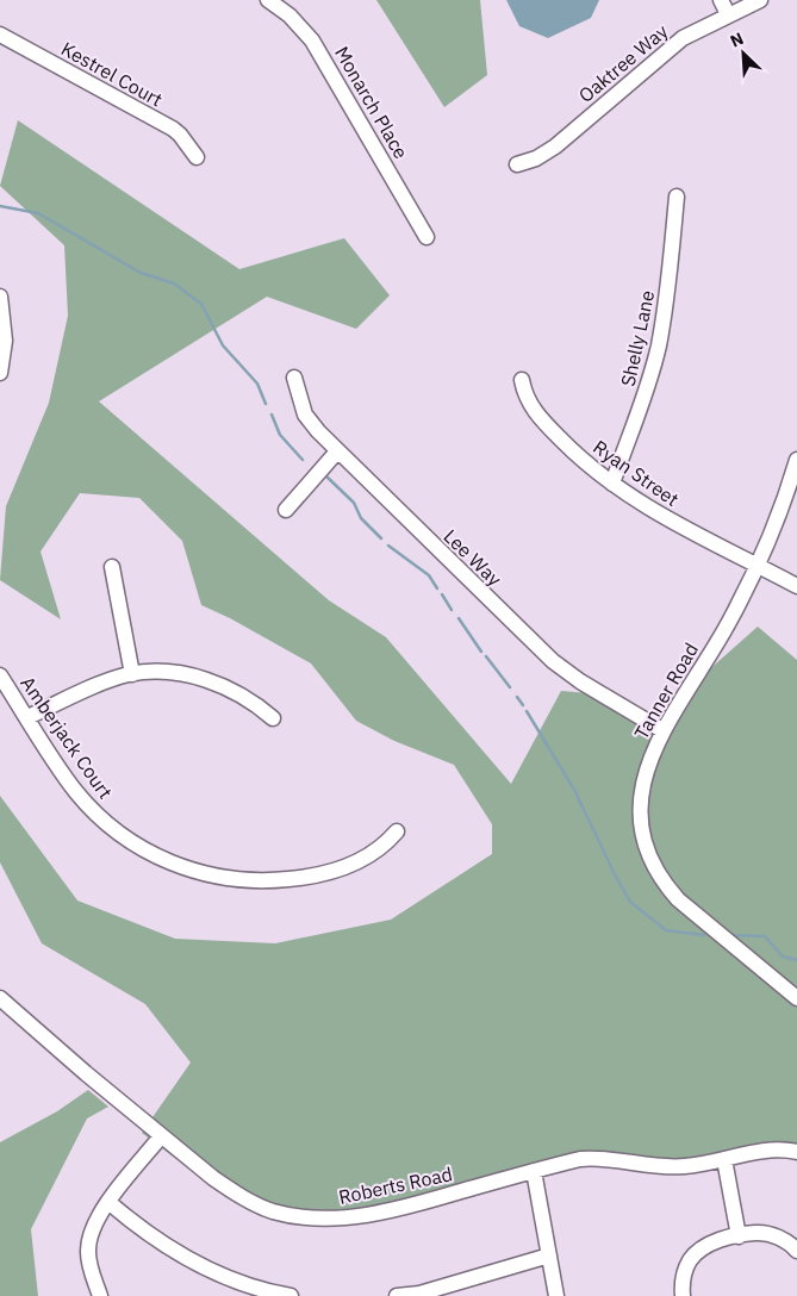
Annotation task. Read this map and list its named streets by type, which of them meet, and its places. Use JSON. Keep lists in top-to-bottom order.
{
  "streets": {
    "street": [
      "Oaktree Way",
      "Kestrel Court",
      "Monarch Place",
      "Shelly Lane",
      "Ryan Street",
      "Lee Way",
      "Tanner Road",
      "Amberjack Court",
      "Roberts Road"
    ]
  },
  "crossings": [
    ["Shelly Lane", "Ryan Street"],
    ["Ryan Street", "Tanner Road"],
    ["Lee Way", "Tanner Road"]
  ],
  "north": "top left"
}
